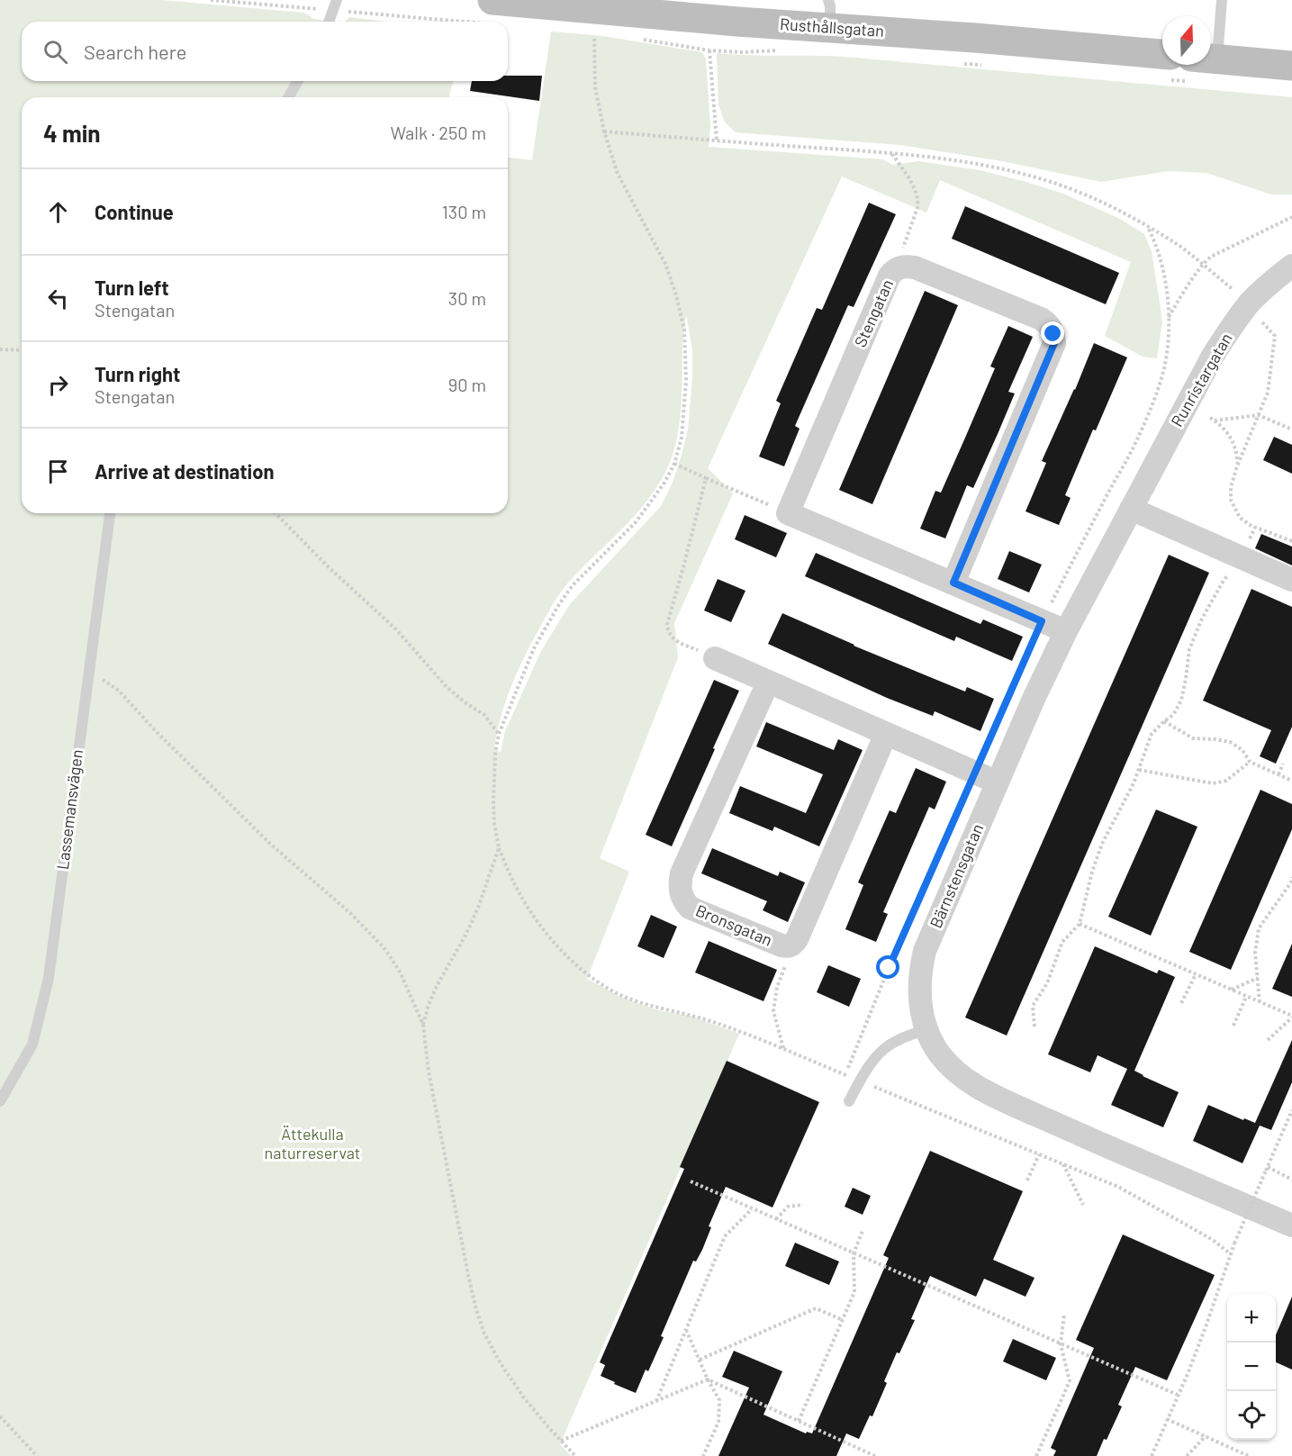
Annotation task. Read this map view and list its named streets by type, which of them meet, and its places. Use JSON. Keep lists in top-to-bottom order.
{
  "streets": {
    "main road": ["Rusthållsgatan"],
    "street": [
      "Stengatan",
      "Runristargatan",
      "Bärnstensgatan",
      "Bronsgatan"
    ],
    "lane": ["Lassemansvägen"]
  },
  "crossings": [
    ["Runristargatan", "Bärnstensgatan"]
  ],
  "parks": ["Ättekulla naturreservat"],
  "north": "top",
  "page": {
    "search": "Search here",
    "heading": ["4 min", "Walk · 250 m"],
    "list": [
      ["Continue", "130 m"],
      ["Turn left", "Stengatan", "30 m"],
      ["Turn right", "Stengatan", "90 m"],
      "Arrive at destination"
    ],
    "map_buttons": ["+", "−"]
  }
}
